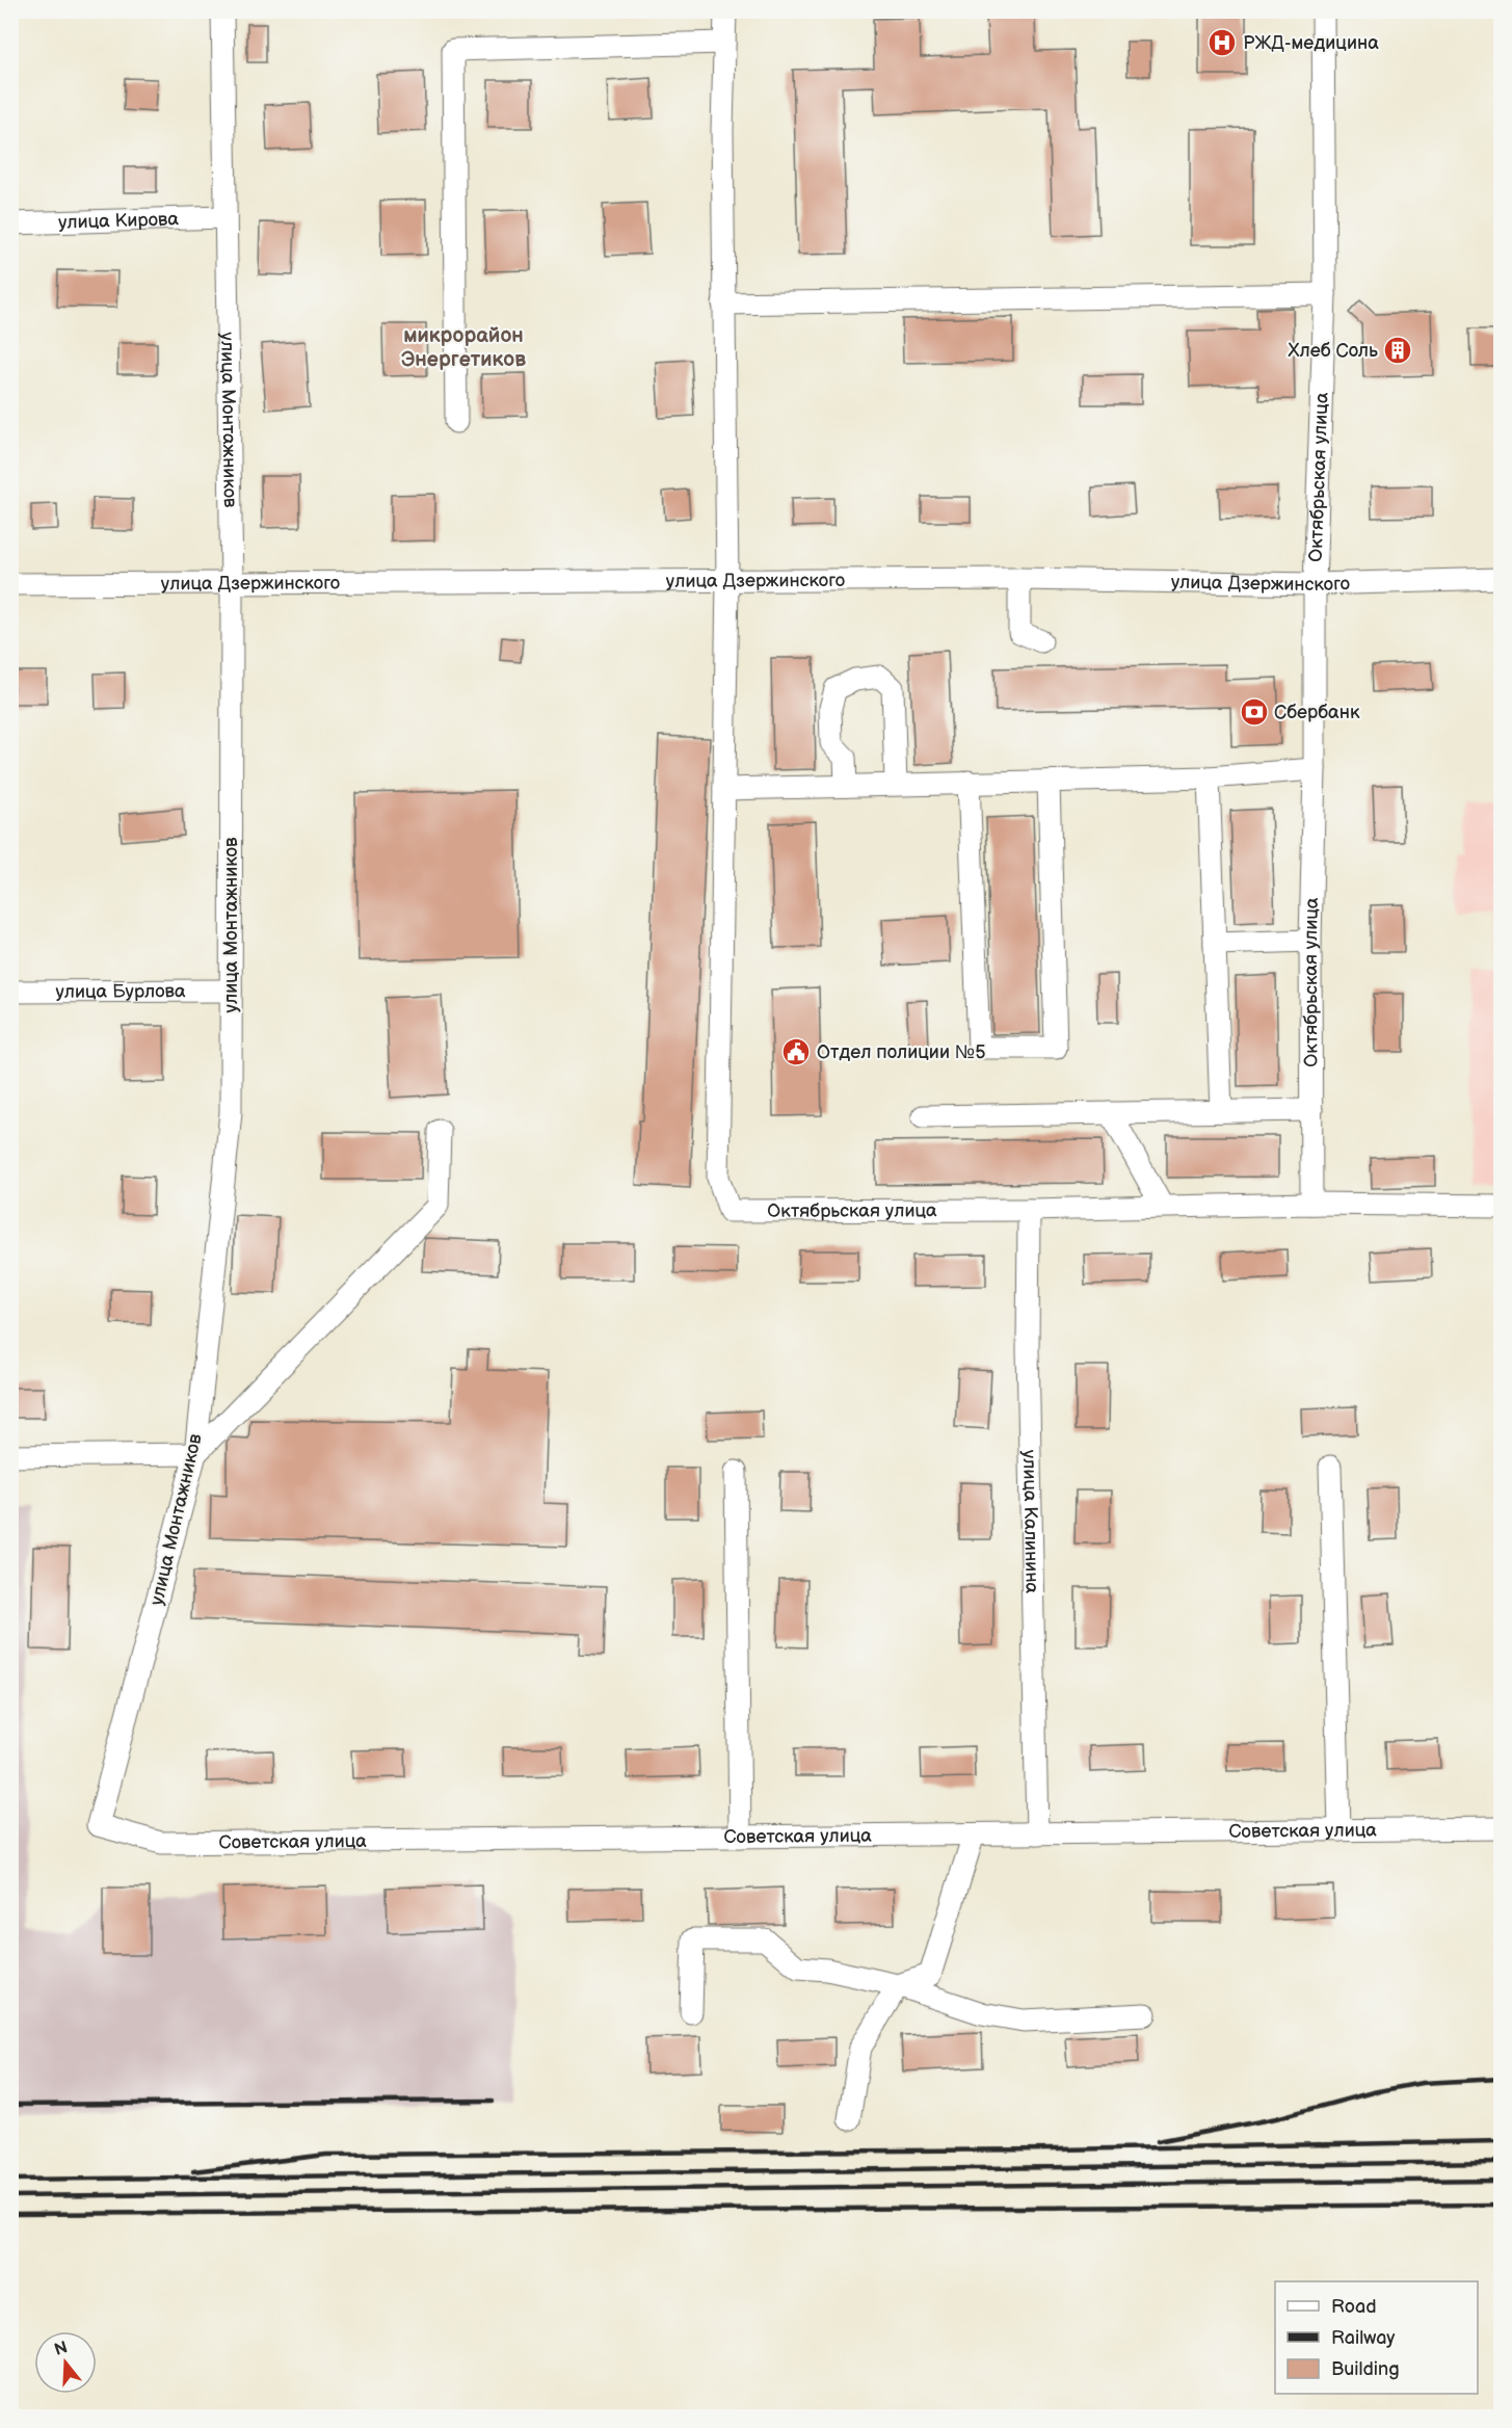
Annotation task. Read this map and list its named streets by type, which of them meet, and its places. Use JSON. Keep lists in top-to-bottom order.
{
  "streets": {
    "street": [
      "улица Кирова",
      "улица Монтажников",
      "Октябрьская улица",
      "улица Дзержинского",
      "улица Бурлова",
      "улица Калинина",
      "Советская улица"
    ]
  },
  "crossings": [
    ["улица Кирова", "улица Монтажников"],
    ["улица Монтажников", "улица Дзержинского"],
    ["улица Монтажников", "улица Бурлова"],
    ["улица Монтажников", "Советская улица"],
    ["Октябрьская улица", "улица Дзержинского"],
    ["Октябрьская улица", "улица Калинина"],
    ["улица Калинина", "Советская улица"]
  ],
  "districts": ["микрорайон Энергетиков"],
  "places": {
    "hospital": ["РЖД-медицина"],
    "building": ["Хлеб Соль"],
    "bank": ["Сбербанк"],
    "public building": ["Отдел полиции №5"]
  },
  "legend": ["Road", "Railway", "Building"],
  "north": "top"
}
